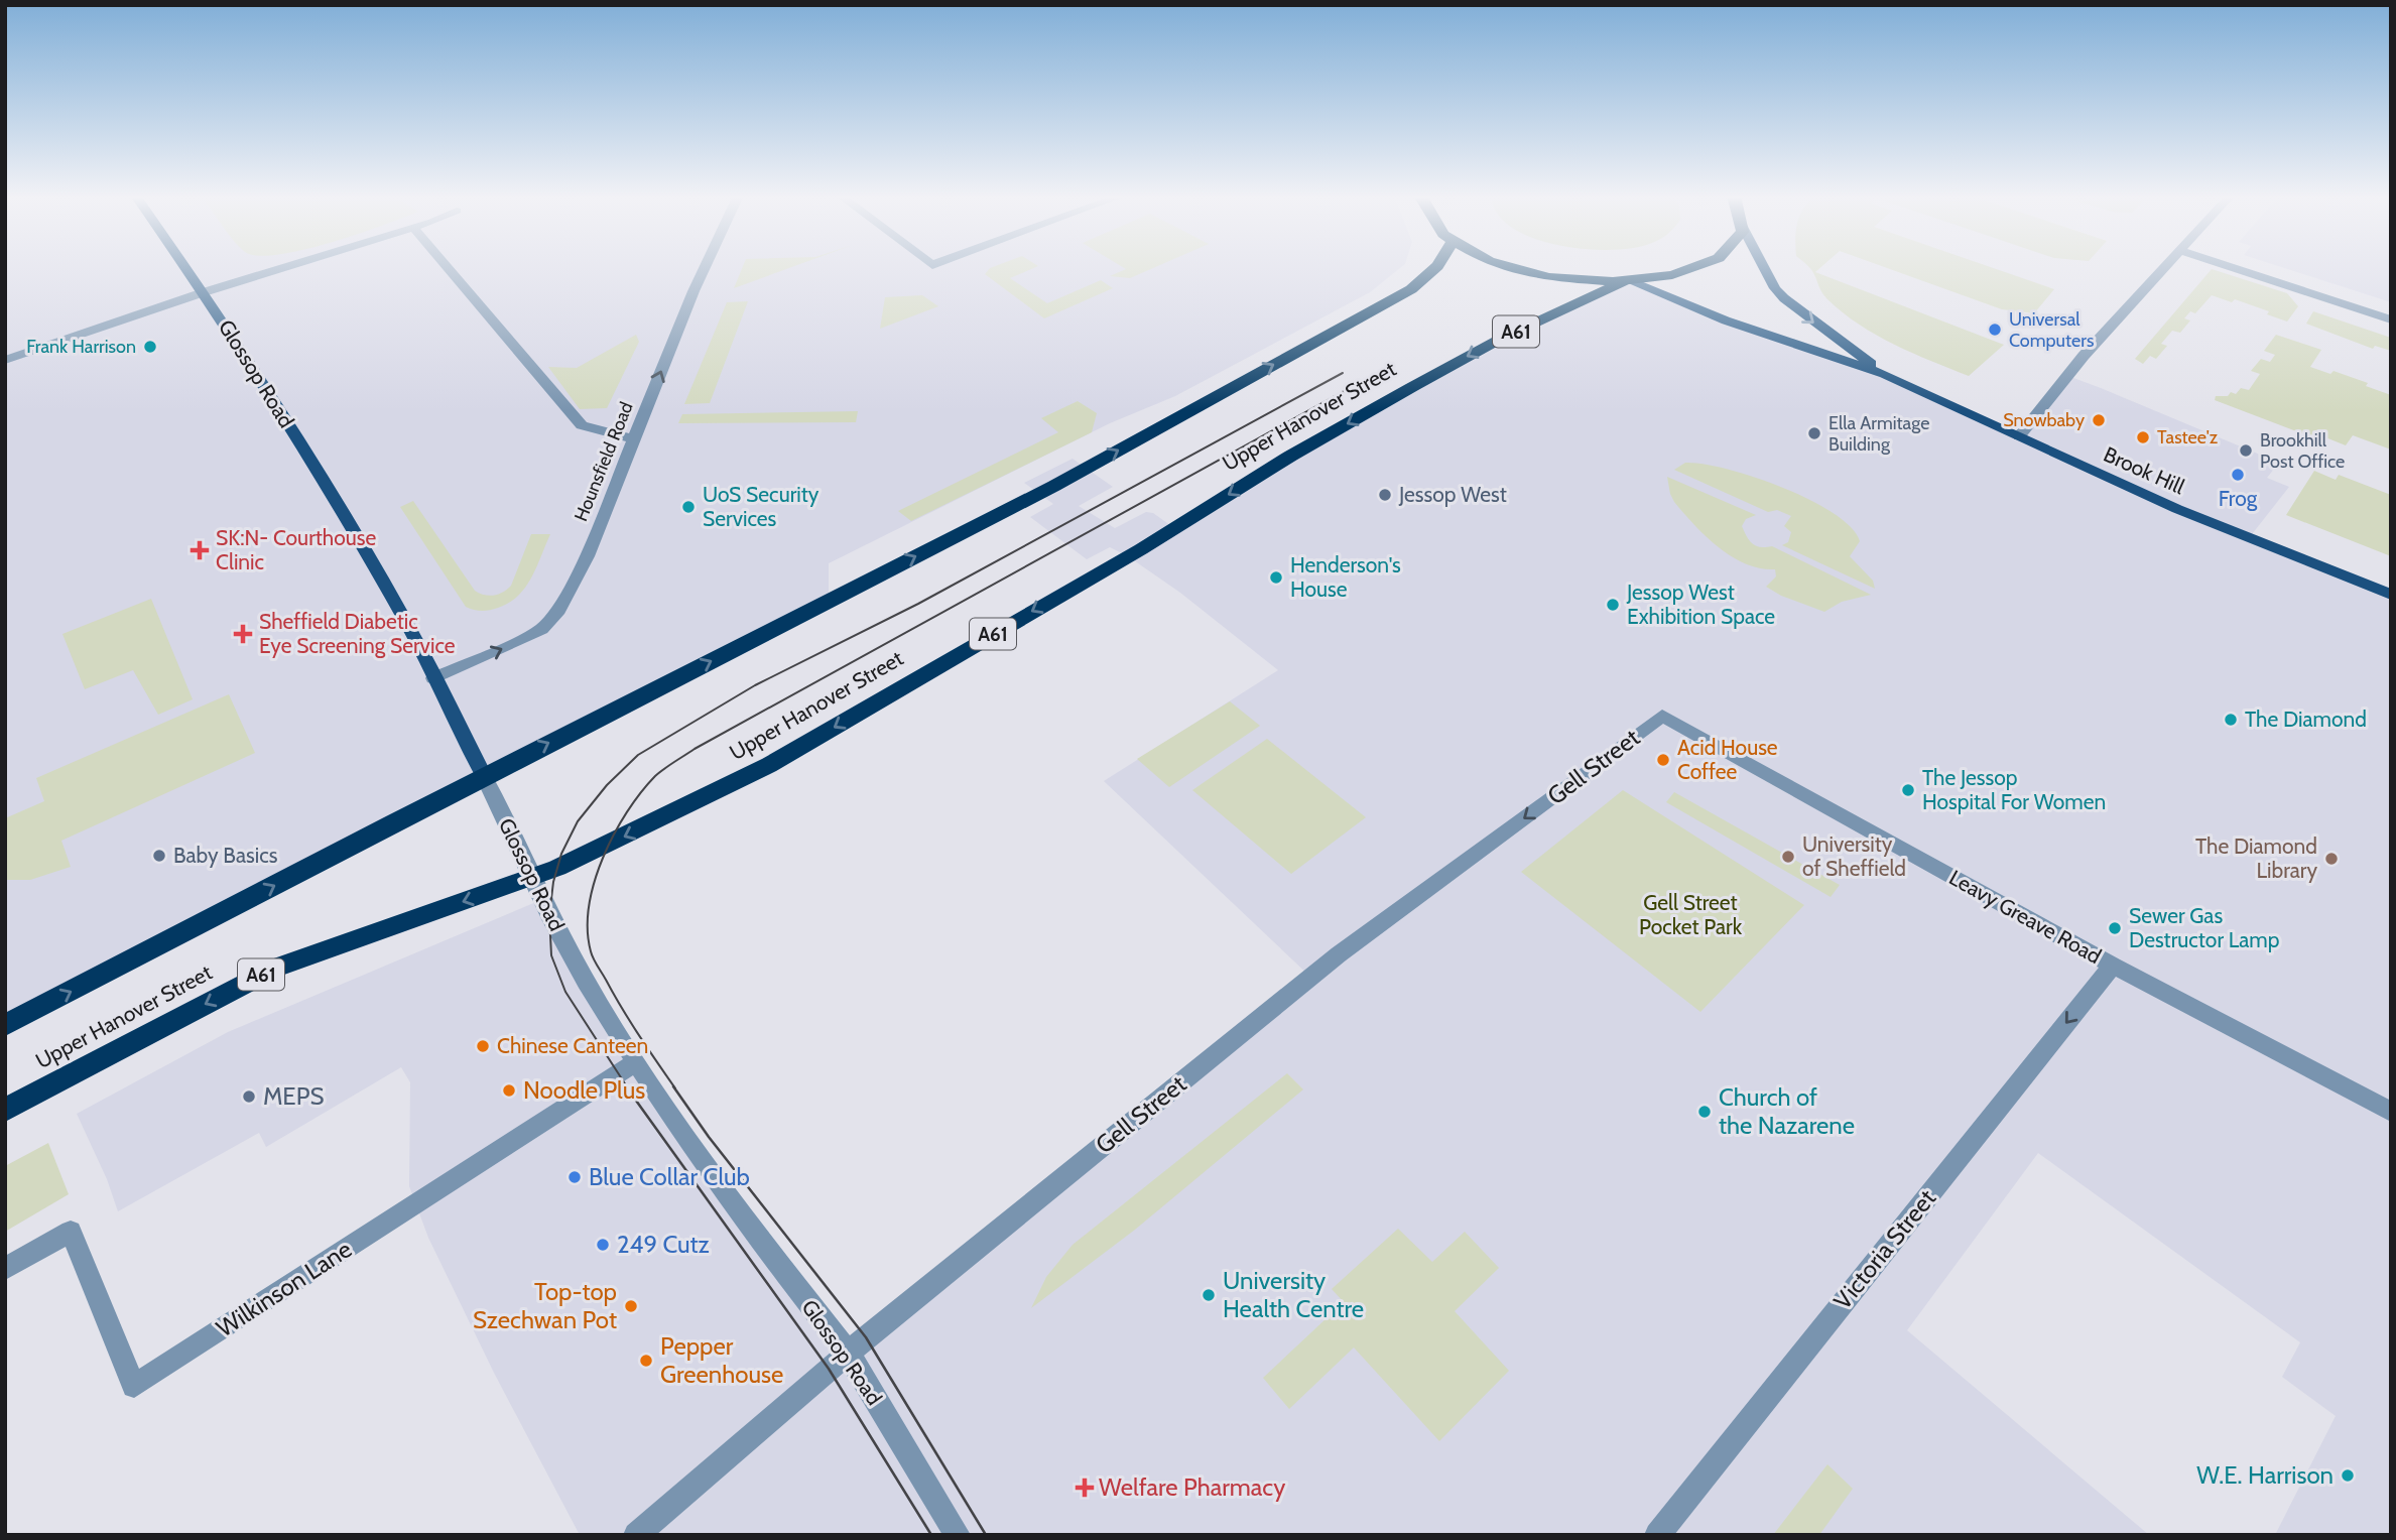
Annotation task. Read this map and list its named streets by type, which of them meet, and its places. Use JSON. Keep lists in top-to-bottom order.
{
  "streets": {
    "highway": ["A61", "Upper Hanover Street"],
    "main road": ["Glossop Road", "Brook Hill"],
    "street": [
      "Hounsfield Road",
      "Gell Street",
      "Leavy Greave Road",
      "Victoria Street",
      "Wilkinson Lane"
    ]
  },
  "crossings": [
    ["Glossop Road", "Upper Hanover Street"],
    ["Glossop Road", "Hounsfield Road"],
    ["Glossop Road", "Gell Street"],
    ["Glossop Road", "Wilkinson Lane"],
    ["Upper Hanover Street", "Brook Hill"],
    ["Gell Street", "Leavy Greave Road"],
    ["Leavy Greave Road", "Victoria Street"]
  ],
  "one_way": ["Hounsfield Road", "Gell Street", "Victoria Street"],
  "parks": ["Gell Street Pocket Park"],
  "places": {
    "other": [
      "Universal Computers",
      "Frank Harrison",
      "Snowbaby",
      "Ella Armitage Building",
      "Tastee'z",
      "Brookhill Post Office",
      "Frog",
      "Jessop West",
      "UoS Security Services",
      "Henderson's House",
      "Jessop West Exhibition Space",
      "The Diamond",
      "Acid House Coffee",
      "The Jessop Hospital For Women",
      "Baby Basics",
      "University of Sheffield",
      "The Diamond Library",
      "Sewer Gas Destructor Lamp",
      "Chinese Canteen",
      "Noodle Plus",
      "MEPS",
      "Church of the Nazarene",
      "Blue Collar Club",
      "249 Cutz",
      "University Health Centre",
      "Top-top Szechwan Pot",
      "Pepper Greenhouse",
      "W.E. Harrison"
    ],
    "health": ["SK:N- Courthouse Clinic", "Sheffield Diabetic Eye Screening Service", "Welfare Pharmacy"]
  }
}
